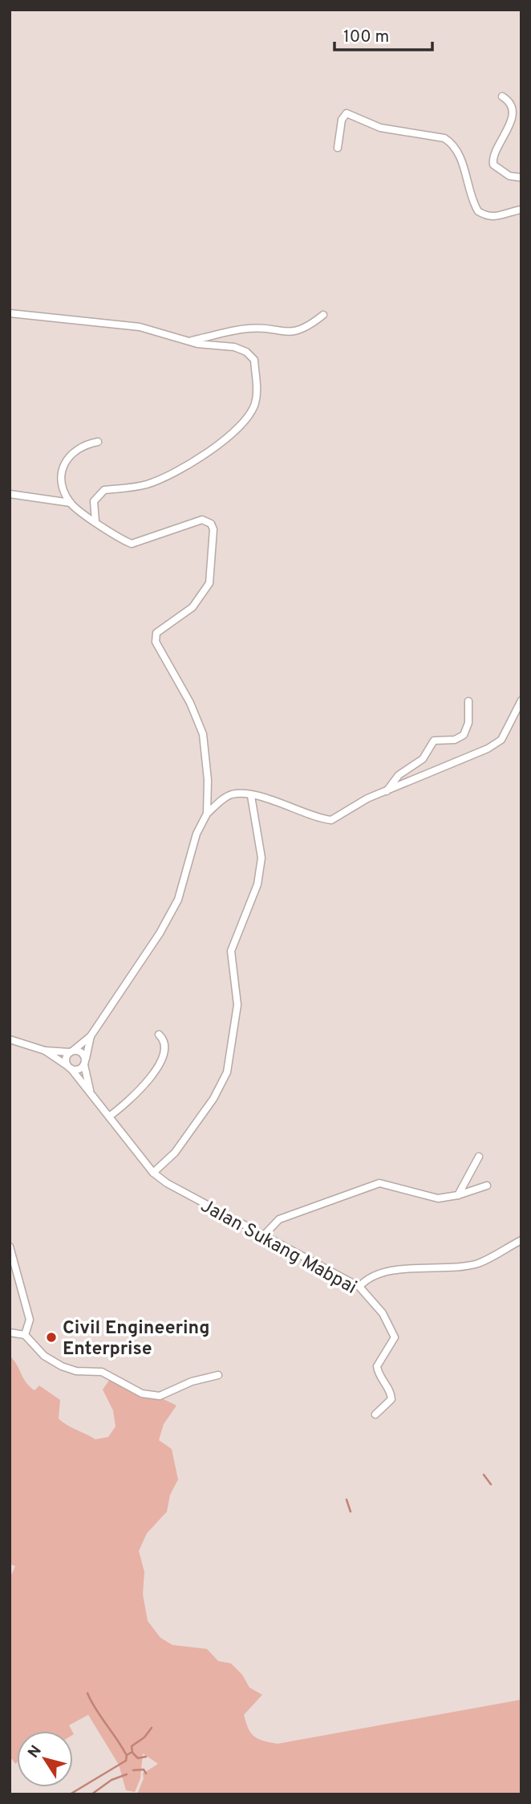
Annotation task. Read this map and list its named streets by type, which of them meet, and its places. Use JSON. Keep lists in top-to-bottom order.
{
  "streets": {
    "street": ["Jalan Sukang Mabpai"]
  },
  "places": ["Civil Engineering Enterprise"],
  "scale_bar": "100 m",
  "north": "top left"
}
